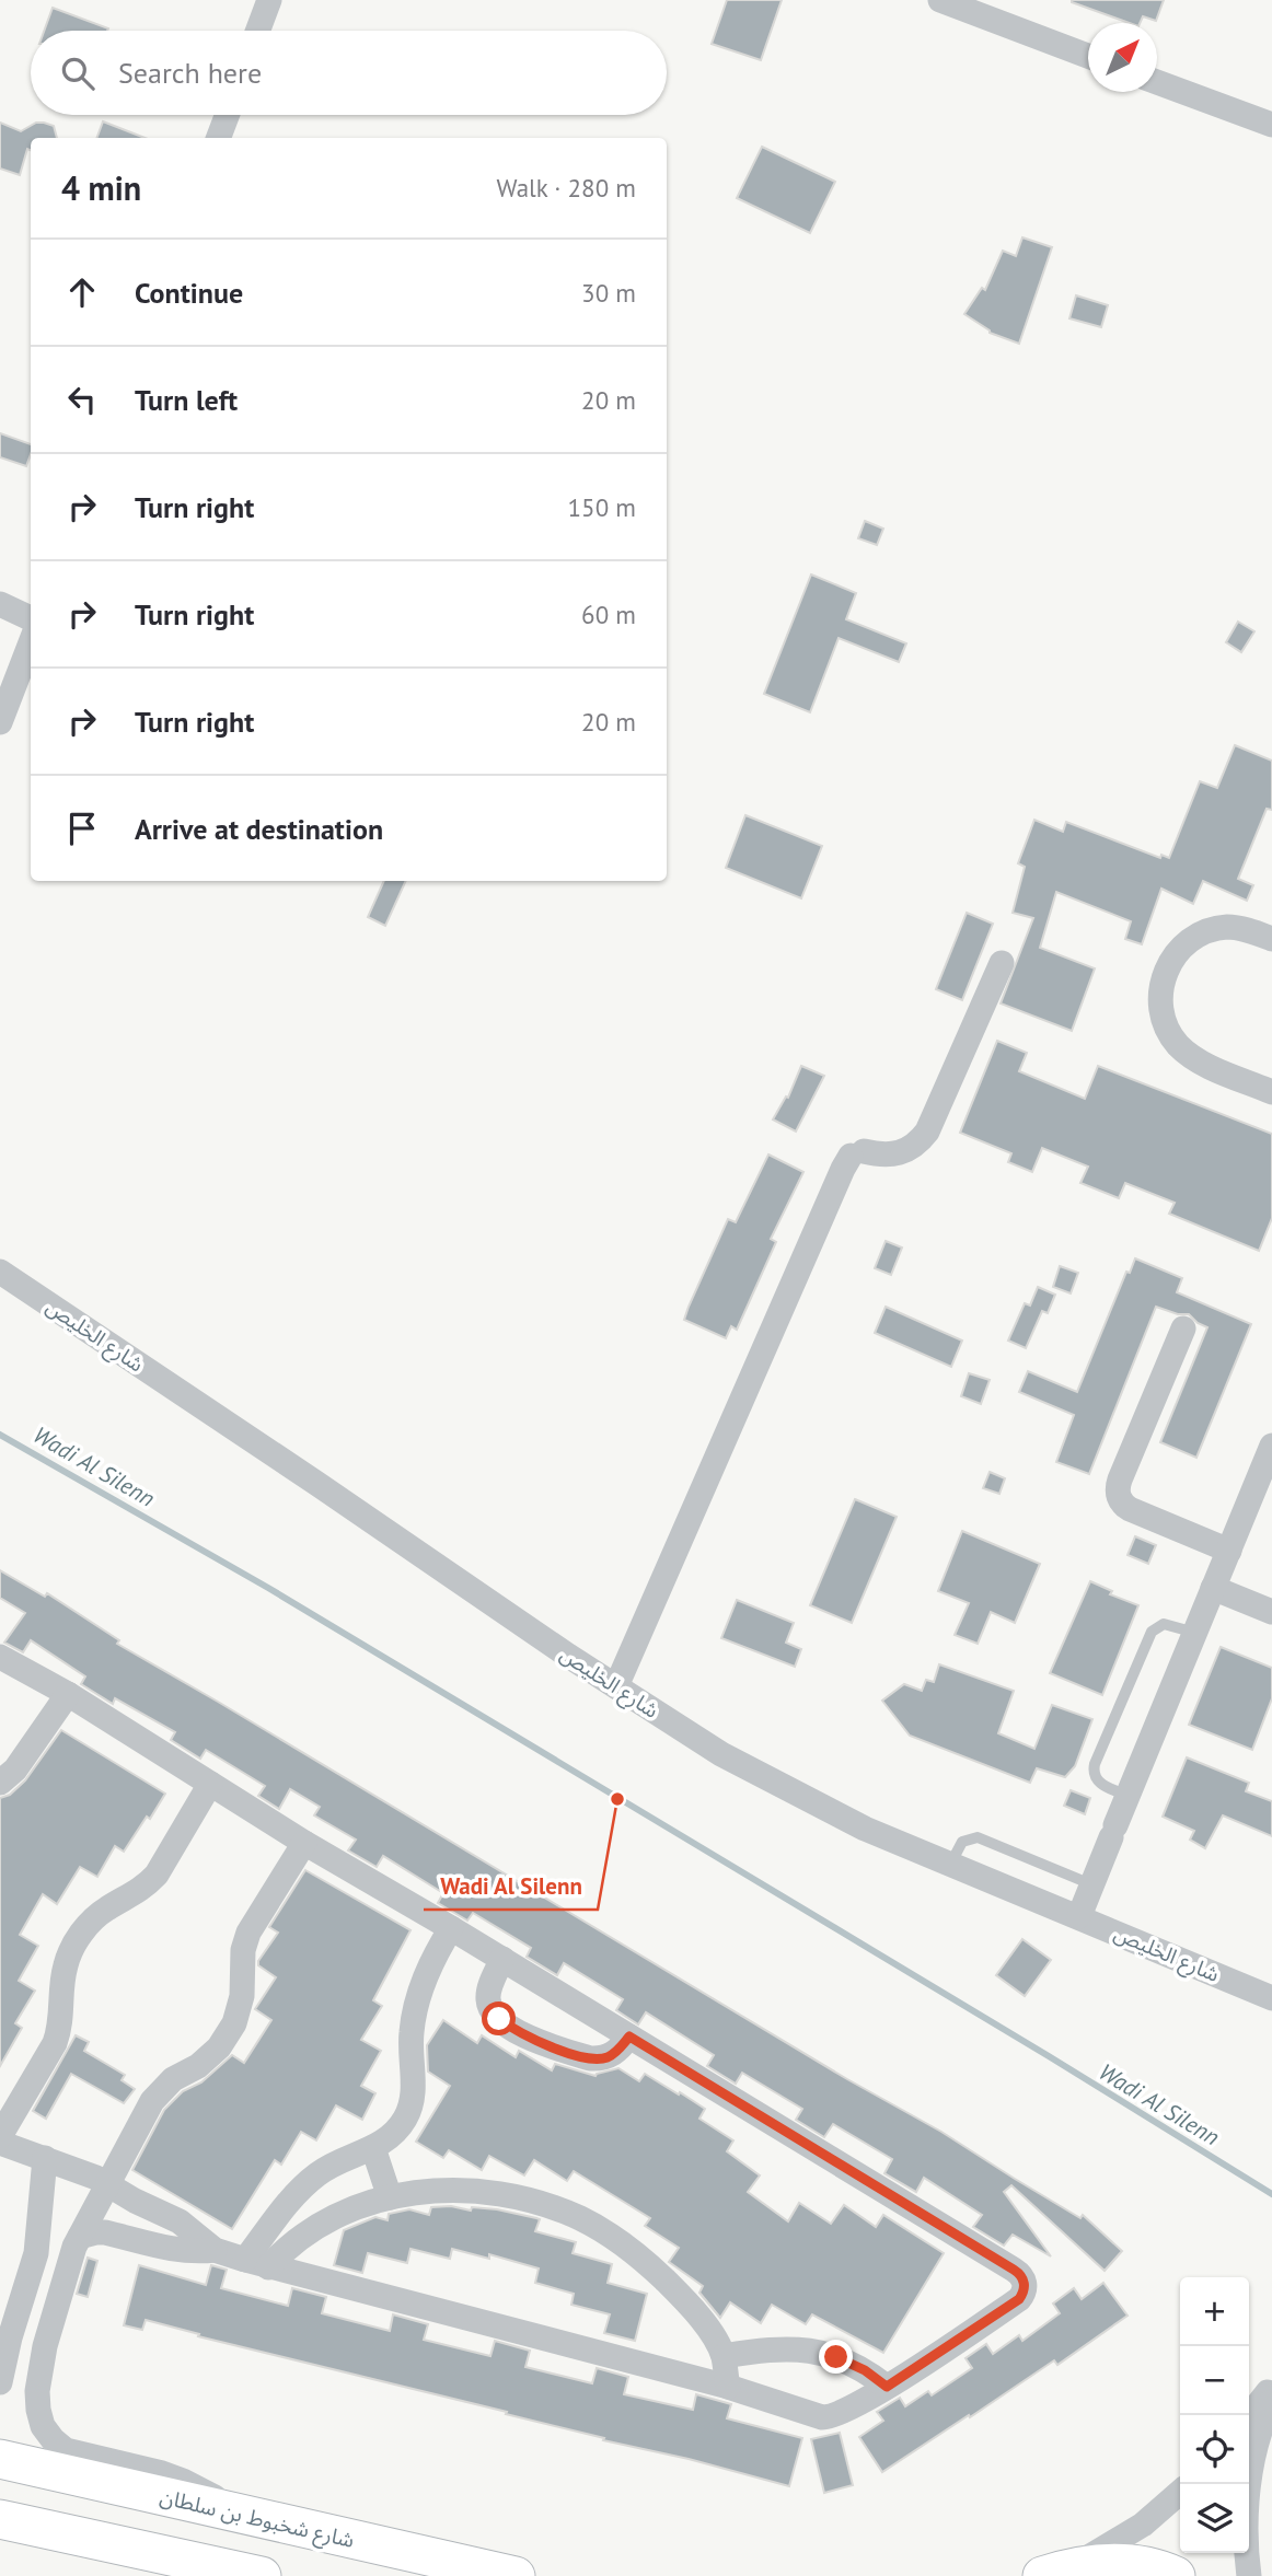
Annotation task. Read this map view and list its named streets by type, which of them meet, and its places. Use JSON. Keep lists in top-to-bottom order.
{
  "streets": {
    "main road": ["شارع شخبوط بن سلطان"],
    "street": ["شارع الخليص"]
  },
  "water": ["Wadi Al Silenn"],
  "places": ["Wadi Al Silenn"],
  "north": "top right",
  "page": {
    "search": "Search here",
    "heading": ["4 min", "Walk · 280 m"],
    "list": [
      ["Continue", "30 m"],
      ["Turn left", "20 m"],
      ["Turn right", "150 m"],
      ["Turn right", "60 m"],
      ["Turn right", "20 m"],
      "Arrive at destination"
    ],
    "map_buttons": ["+", "−"]
  }
}
